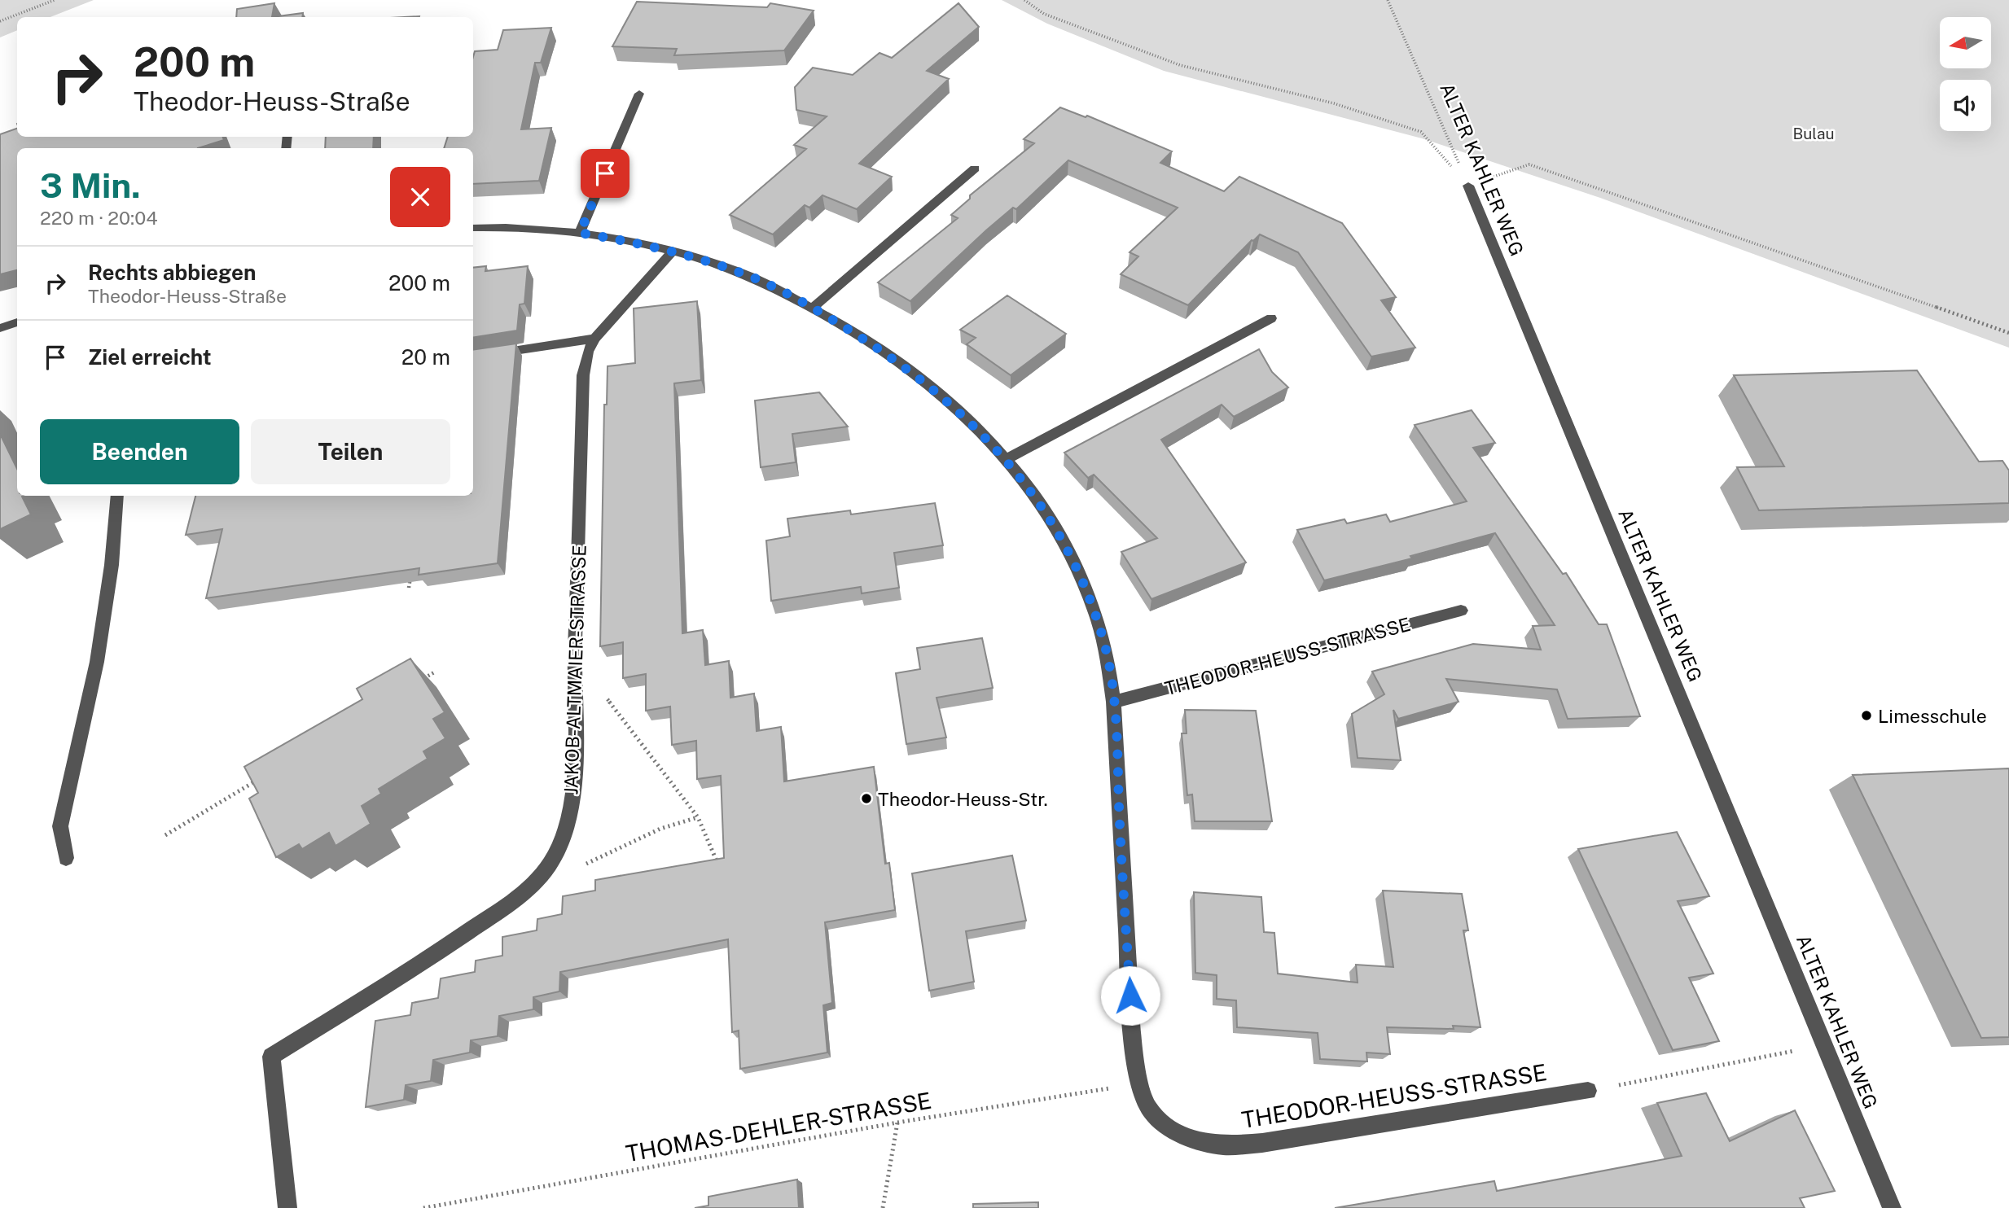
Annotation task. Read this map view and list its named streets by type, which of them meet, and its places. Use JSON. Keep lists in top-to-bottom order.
{
  "streets": {
    "street": ["ALTER KAHLER WEG", "THEODOR-HEUSS-STRASSE", "JAKOB-ALTMAIER-STRASSE"],
    "path": ["THOMAS-DEHLER-STRASSE"]
  },
  "crossings": [
    ["THEODOR-HEUSS-STRASSE", "JAKOB-ALTMAIER-STRASSE"],
    ["THEODOR-HEUSS-STRASSE", "THOMAS-DEHLER-STRASSE"]
  ],
  "parks": ["Bulau"],
  "places": ["Limesschule", "Theodor-Heuss-Str."],
  "north": "left",
  "page": {
    "turn": ["200 m", "Theodor-Heuss-Straße"],
    "heading": ["3 Min.", "220 m · 20:04"],
    "list": [
      {
        "name": "Rechts abbiegen",
        "note": "Theodor-Heuss-Straße",
        "value": "200 m"
      },
      {
        "name": "Ziel erreicht",
        "value": "20 m"
      }
    ],
    "buttons": ["Beenden", "Teilen"]
  }
}
